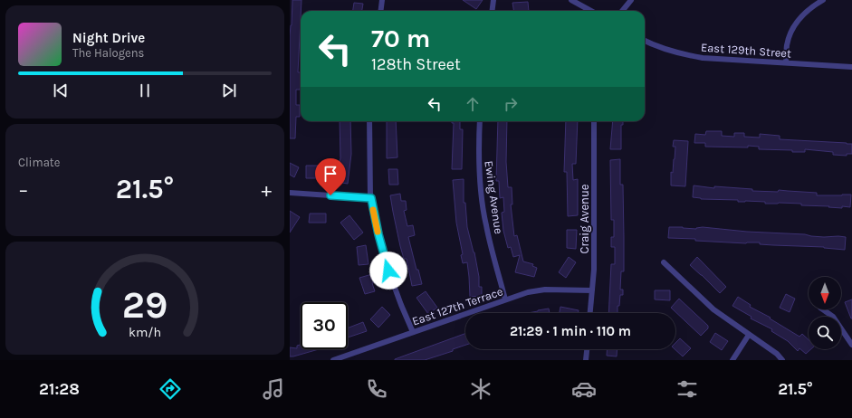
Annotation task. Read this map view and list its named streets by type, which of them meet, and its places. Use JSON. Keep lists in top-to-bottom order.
{
  "streets": {
    "street": [
      "East 129th Street",
      "Ewing Avenue",
      "Craig Avenue",
      "East 127th Terrace"
    ]
  },
  "crossings": [
    ["Ewing Avenue", "East 127th Terrace"],
    ["Craig Avenue", "East 127th Terrace"]
  ],
  "north": "bottom",
  "page": {
    "turn": ["70 m", "128th Street"],
    "song": ["Night Drive", "The Halogens"],
    "tile": "Climate",
    "heat": ["−", "21.5°", "+"],
    "limit": "30",
    "trip": "21:29 · 1 min · 110 m",
    "tabs": ["21:28", "21.5°"],
    "gauge": ["29", "km/h"]
  }
}
